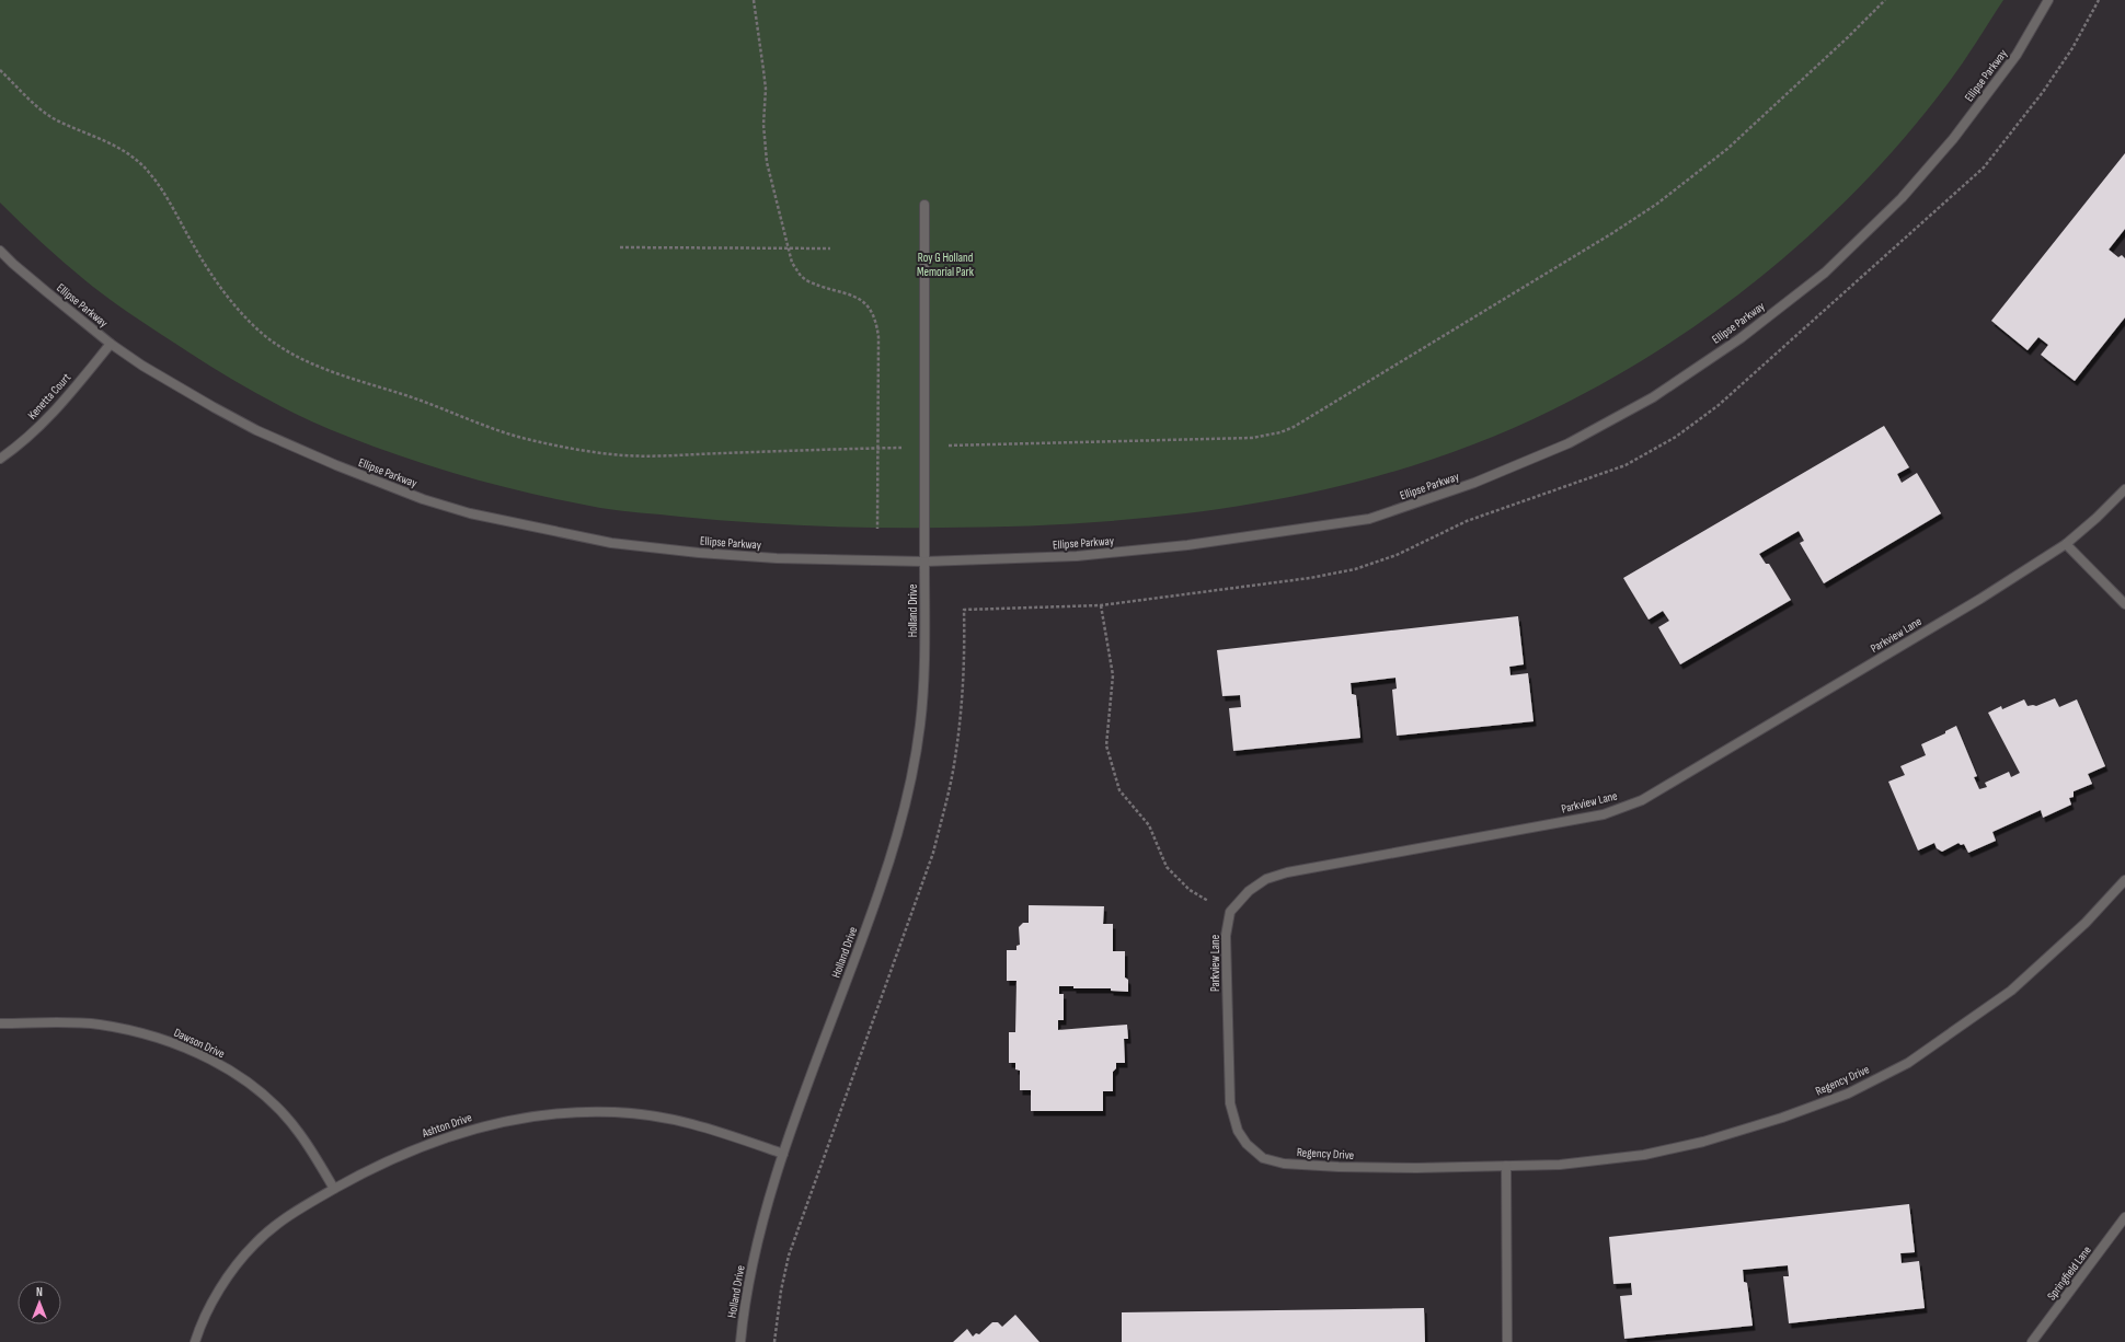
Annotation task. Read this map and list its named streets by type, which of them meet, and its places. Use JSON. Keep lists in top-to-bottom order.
{
  "streets": {
    "street": [
      "Ellipse Parkway",
      "Kenetta Court",
      "Holland Drive",
      "Parkview Lane",
      "Dawson Drive",
      "Regency Drive",
      "Ashton Drive",
      "Springfield Lane"
    ]
  },
  "crossings": [
    ["Ellipse Parkway", "Kenetta Court"],
    ["Ellipse Parkway", "Holland Drive"],
    ["Holland Drive", "Ashton Drive"],
    ["Parkview Lane", "Regency Drive"],
    ["Dawson Drive", "Ashton Drive"]
  ],
  "parks": ["Roy G Holland Memorial Park"],
  "north": "top"
}
